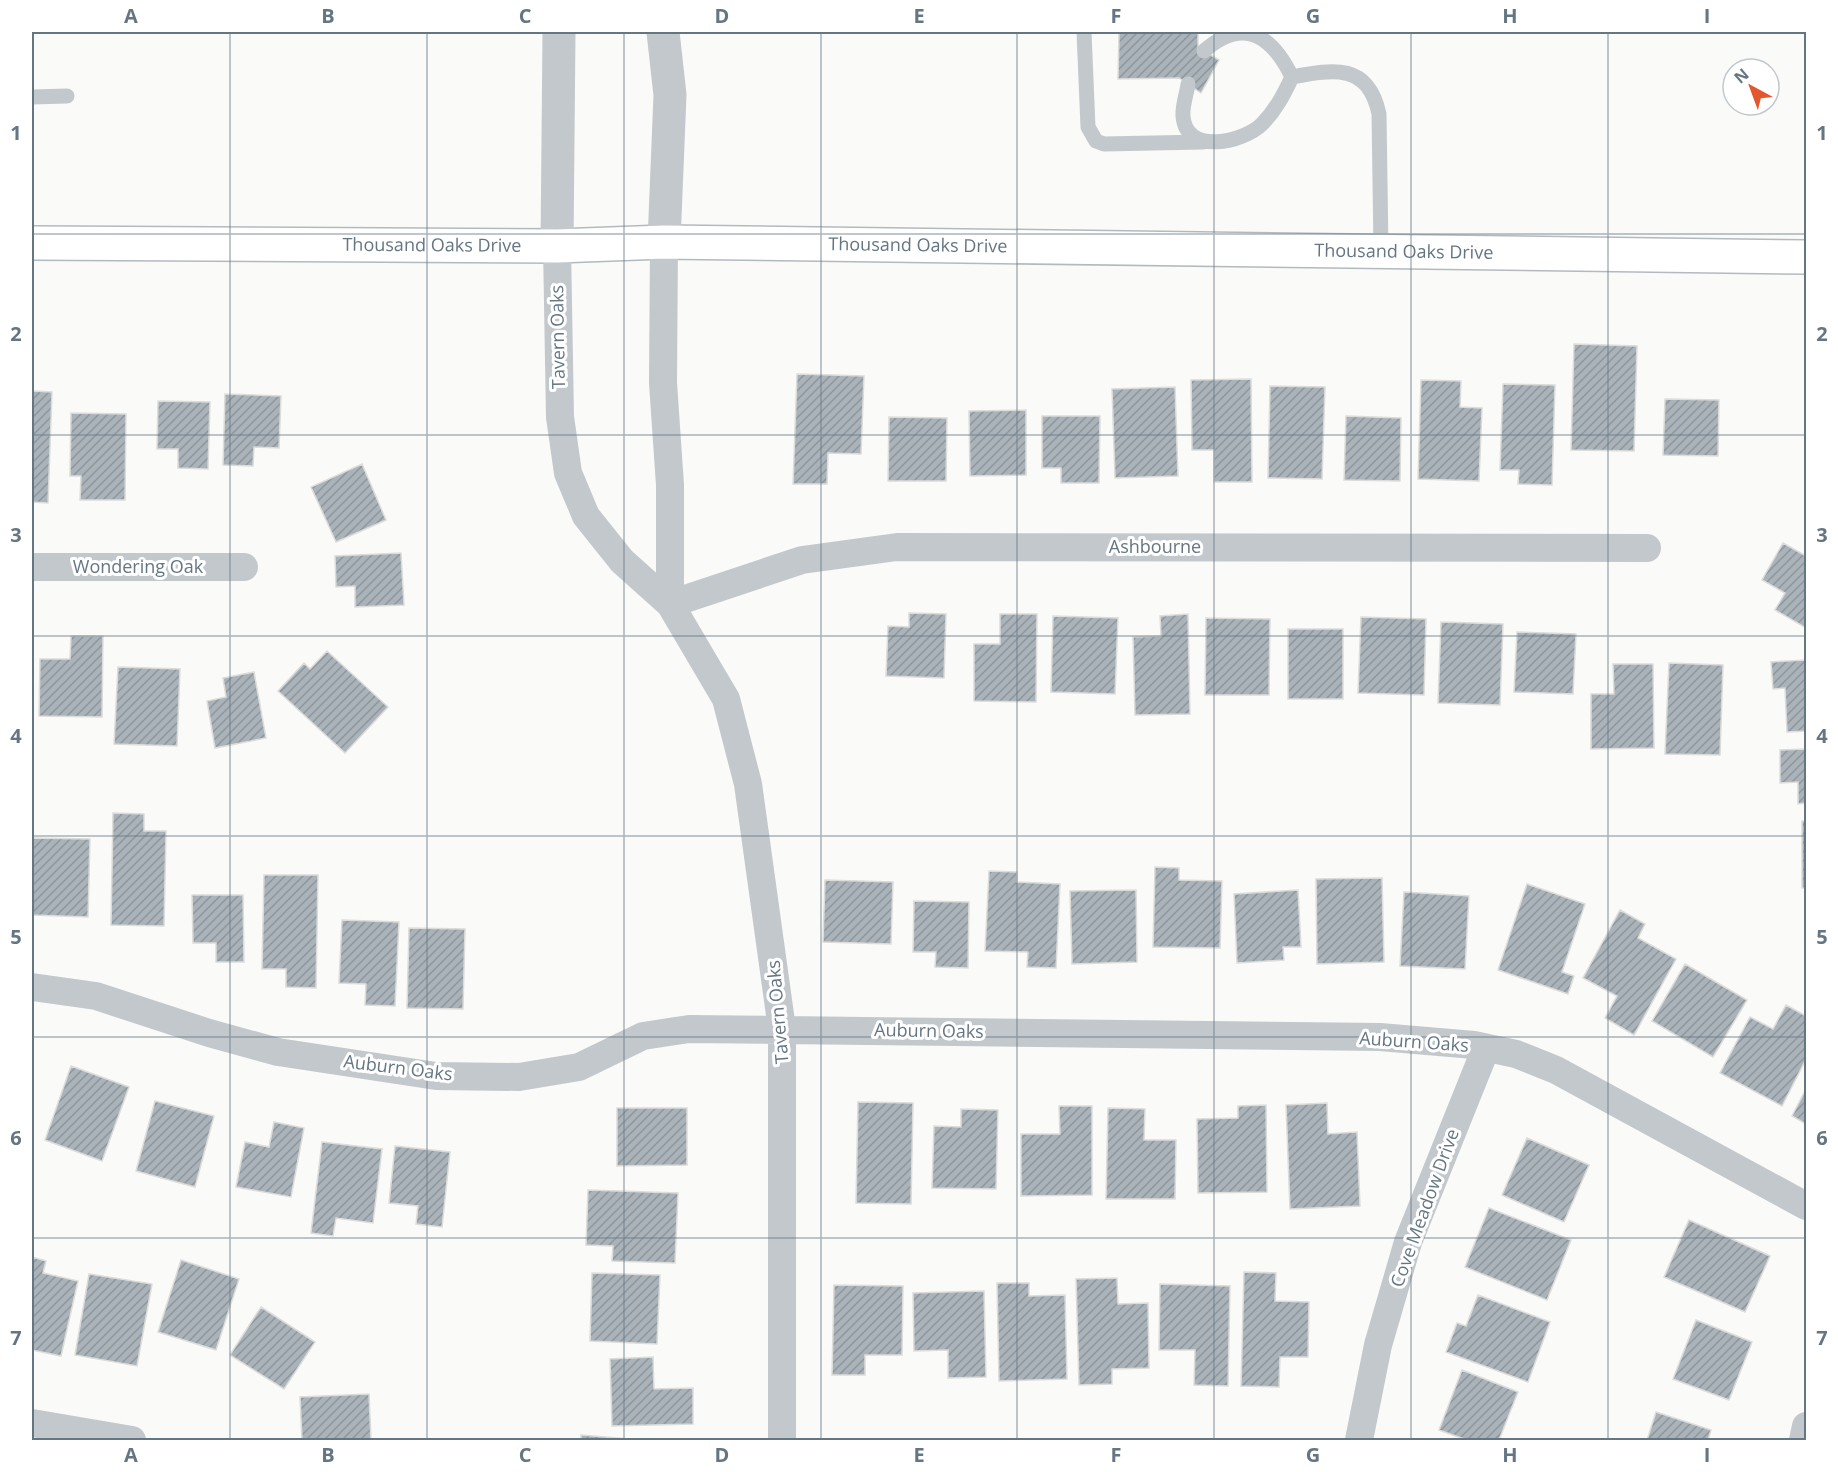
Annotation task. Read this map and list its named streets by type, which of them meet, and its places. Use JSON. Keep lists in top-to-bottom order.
{
  "streets": {
    "main road": ["Thousand Oaks Drive"],
    "street": [
      "Tavern Oaks",
      "Ashbourne",
      "Wondering Oak",
      "Auburn Oaks",
      "Cove Meadow Drive"
    ]
  },
  "crossings": [
    ["Thousand Oaks Drive", "Tavern Oaks"],
    ["Tavern Oaks", "Ashbourne"],
    ["Tavern Oaks", "Auburn Oaks"],
    ["Auburn Oaks", "Cove Meadow Drive"]
  ],
  "north": "top left",
  "grid": {
    "columns": [
      "A",
      "B",
      "C",
      "D",
      "E",
      "F",
      "G",
      "H",
      "I"
    ],
    "rows": [
      "1",
      "2",
      "3",
      "4",
      "5",
      "6",
      "7"
    ]
  }
}
